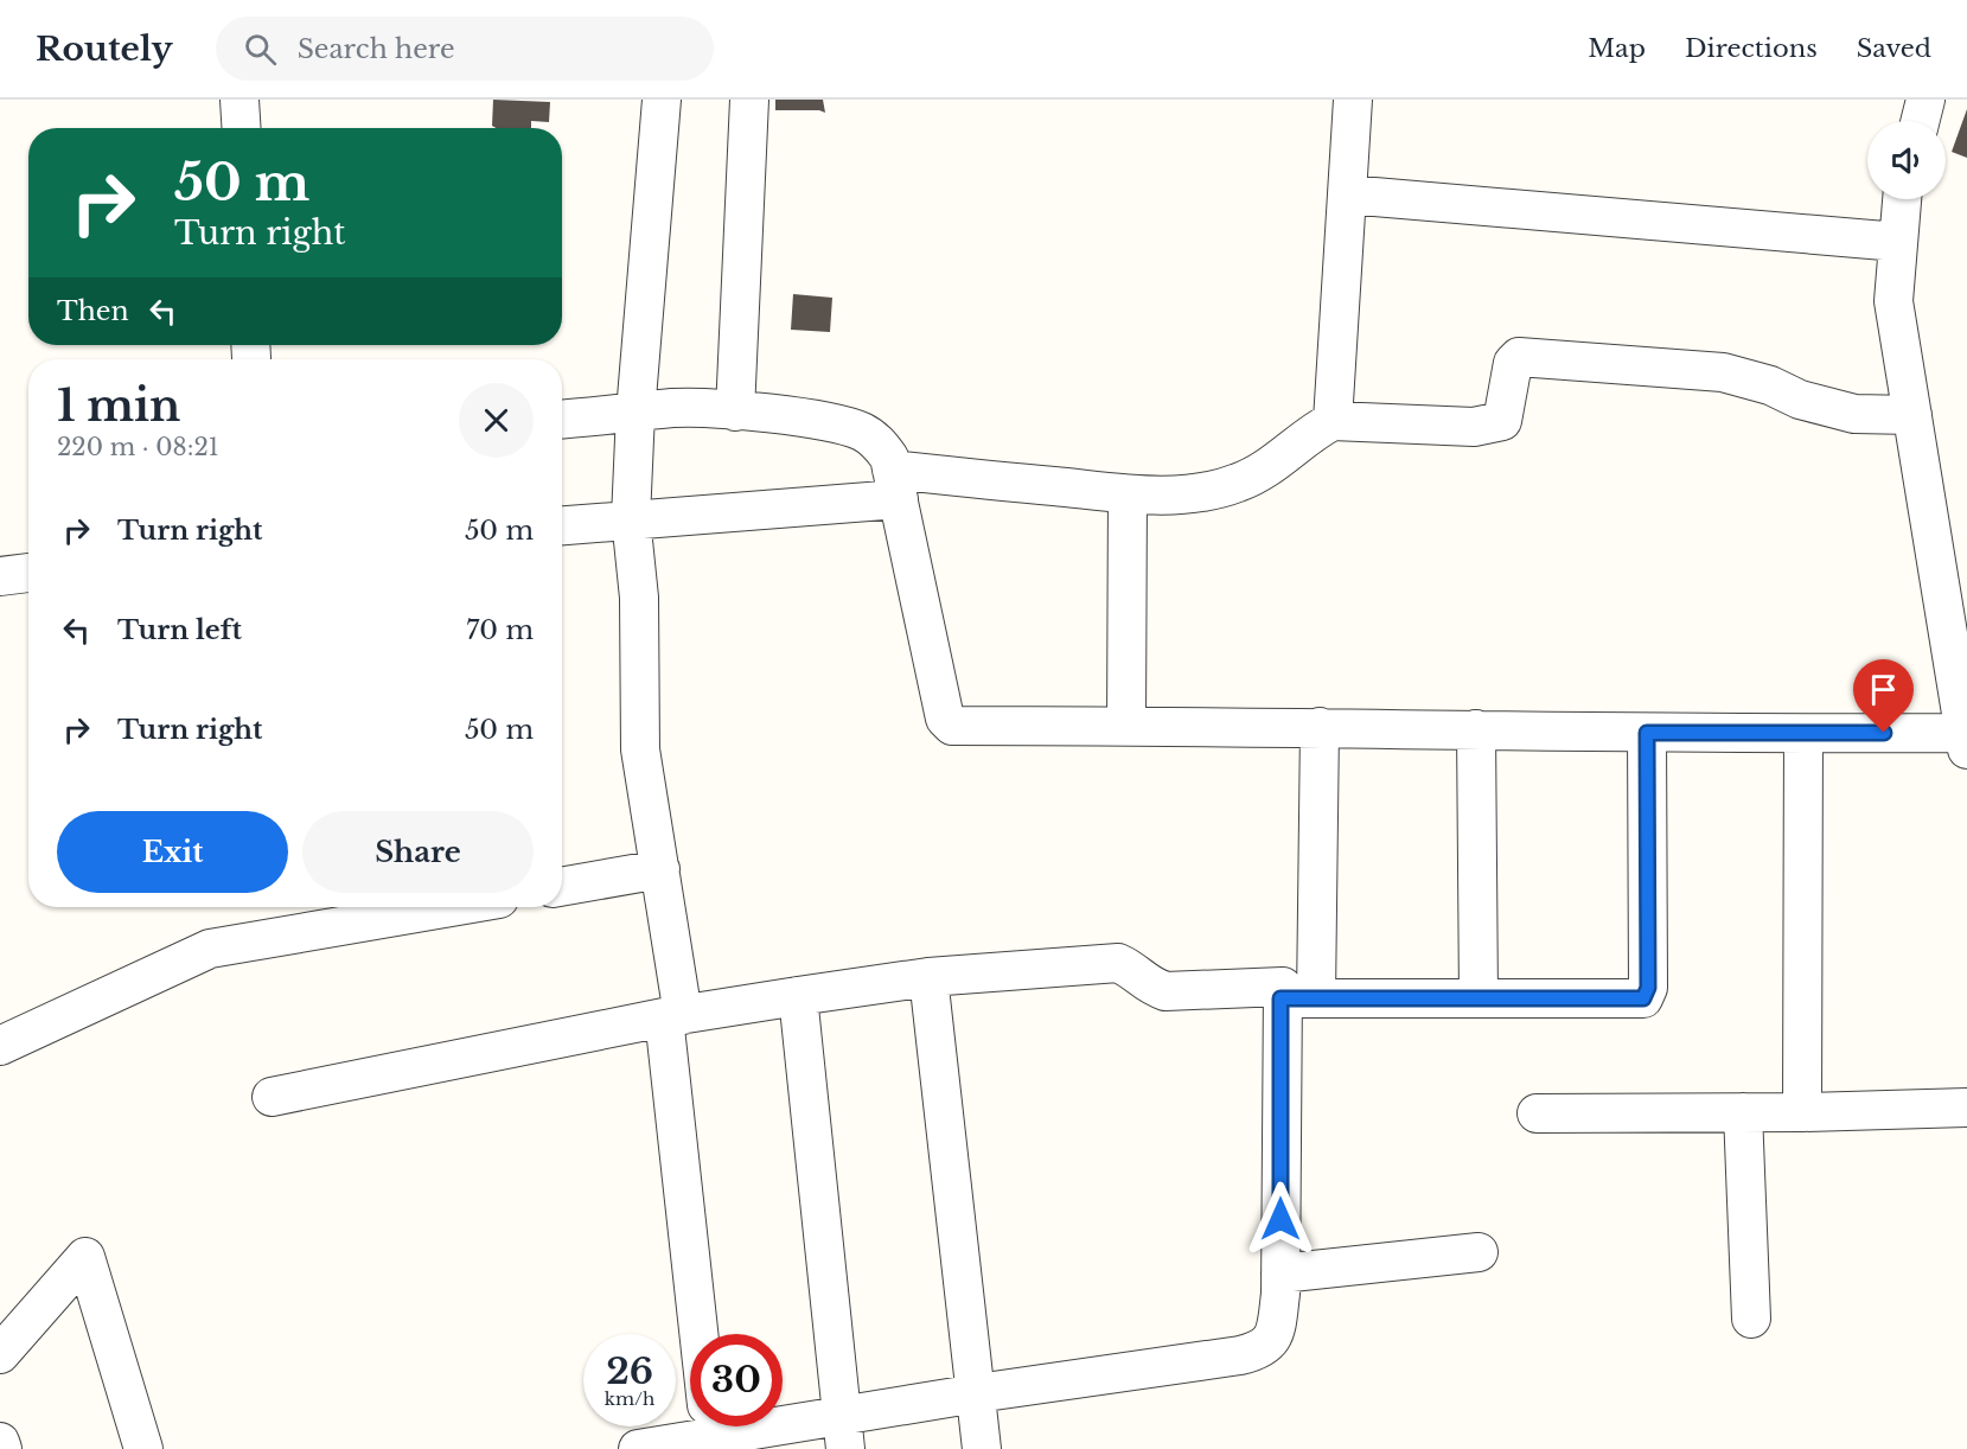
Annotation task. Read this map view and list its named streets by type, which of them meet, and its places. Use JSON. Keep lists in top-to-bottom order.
{
  "page": {
    "header": "Routely",
    "search": "Search here",
    "nav": ["Map", "Directions", "Saved"],
    "turn": ["50 m", "Turn right"],
    "then": "Then",
    "heading": ["1 min", "220 m · 08:21"],
    "list": [
      {
        "name": "Turn right",
        "value": "50 m"
      },
      {
        "name": "Turn left",
        "value": "70 m"
      },
      {
        "name": "Turn right",
        "value": "50 m"
      }
    ],
    "buttons": ["Exit", "Share"],
    "speed": "26 km/h",
    "limit": "30"
  }
}
